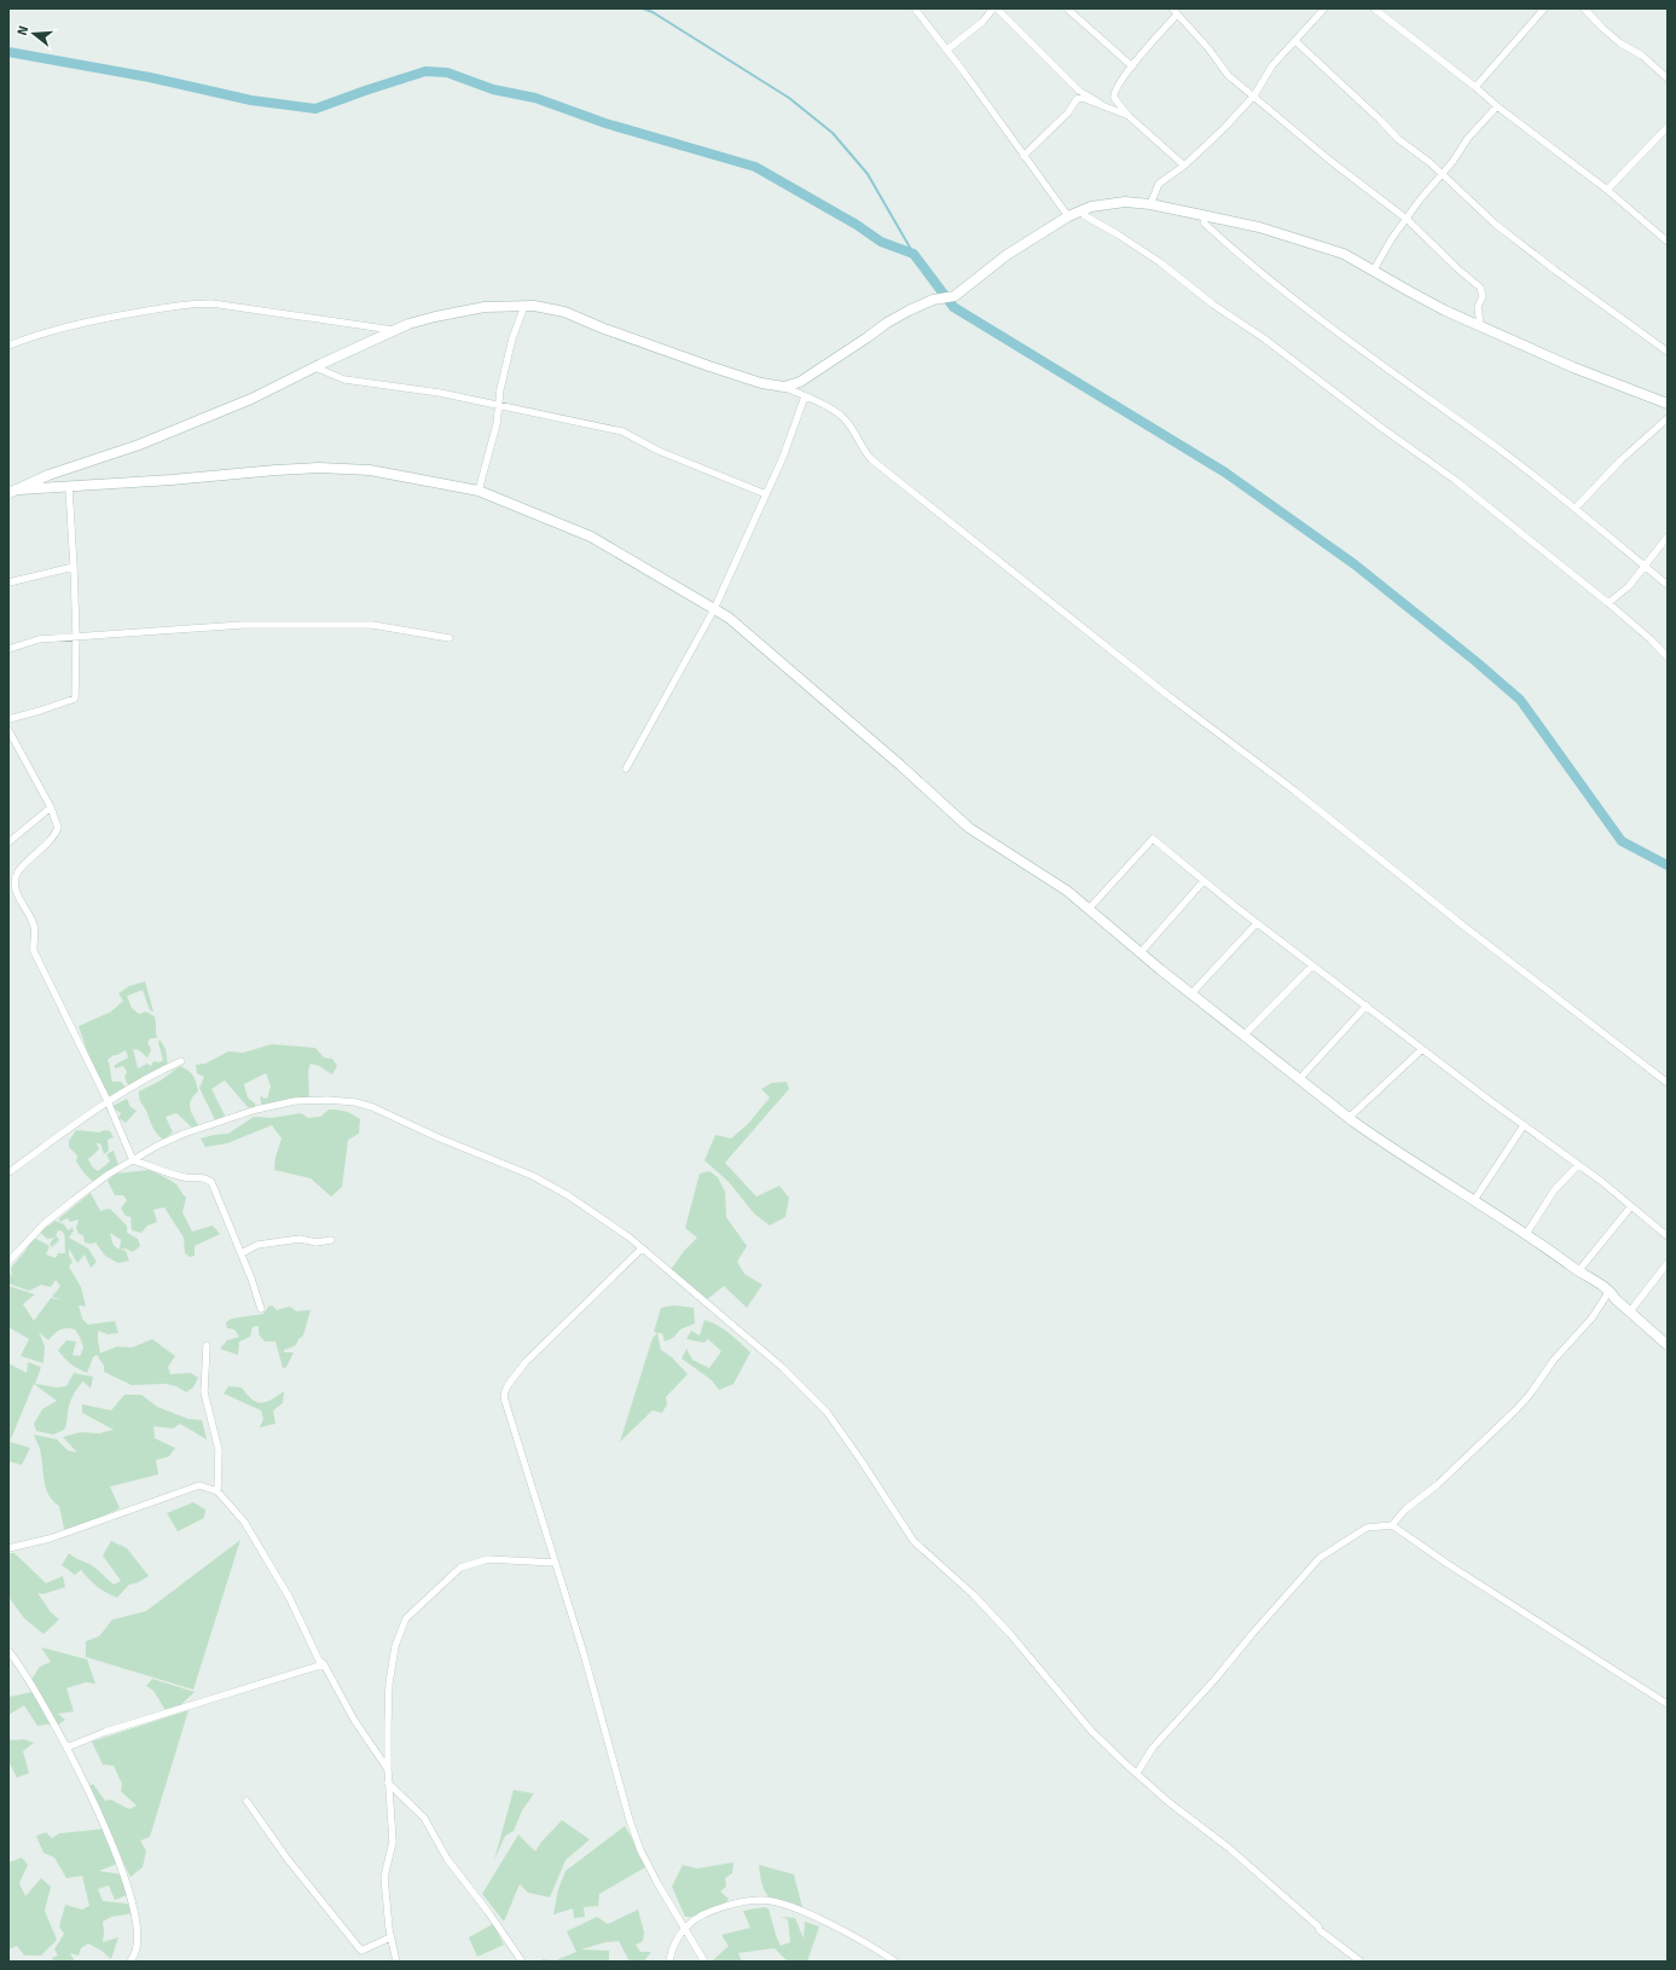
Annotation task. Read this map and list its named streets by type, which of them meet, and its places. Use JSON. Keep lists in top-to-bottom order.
{
  "north": "left"
}
